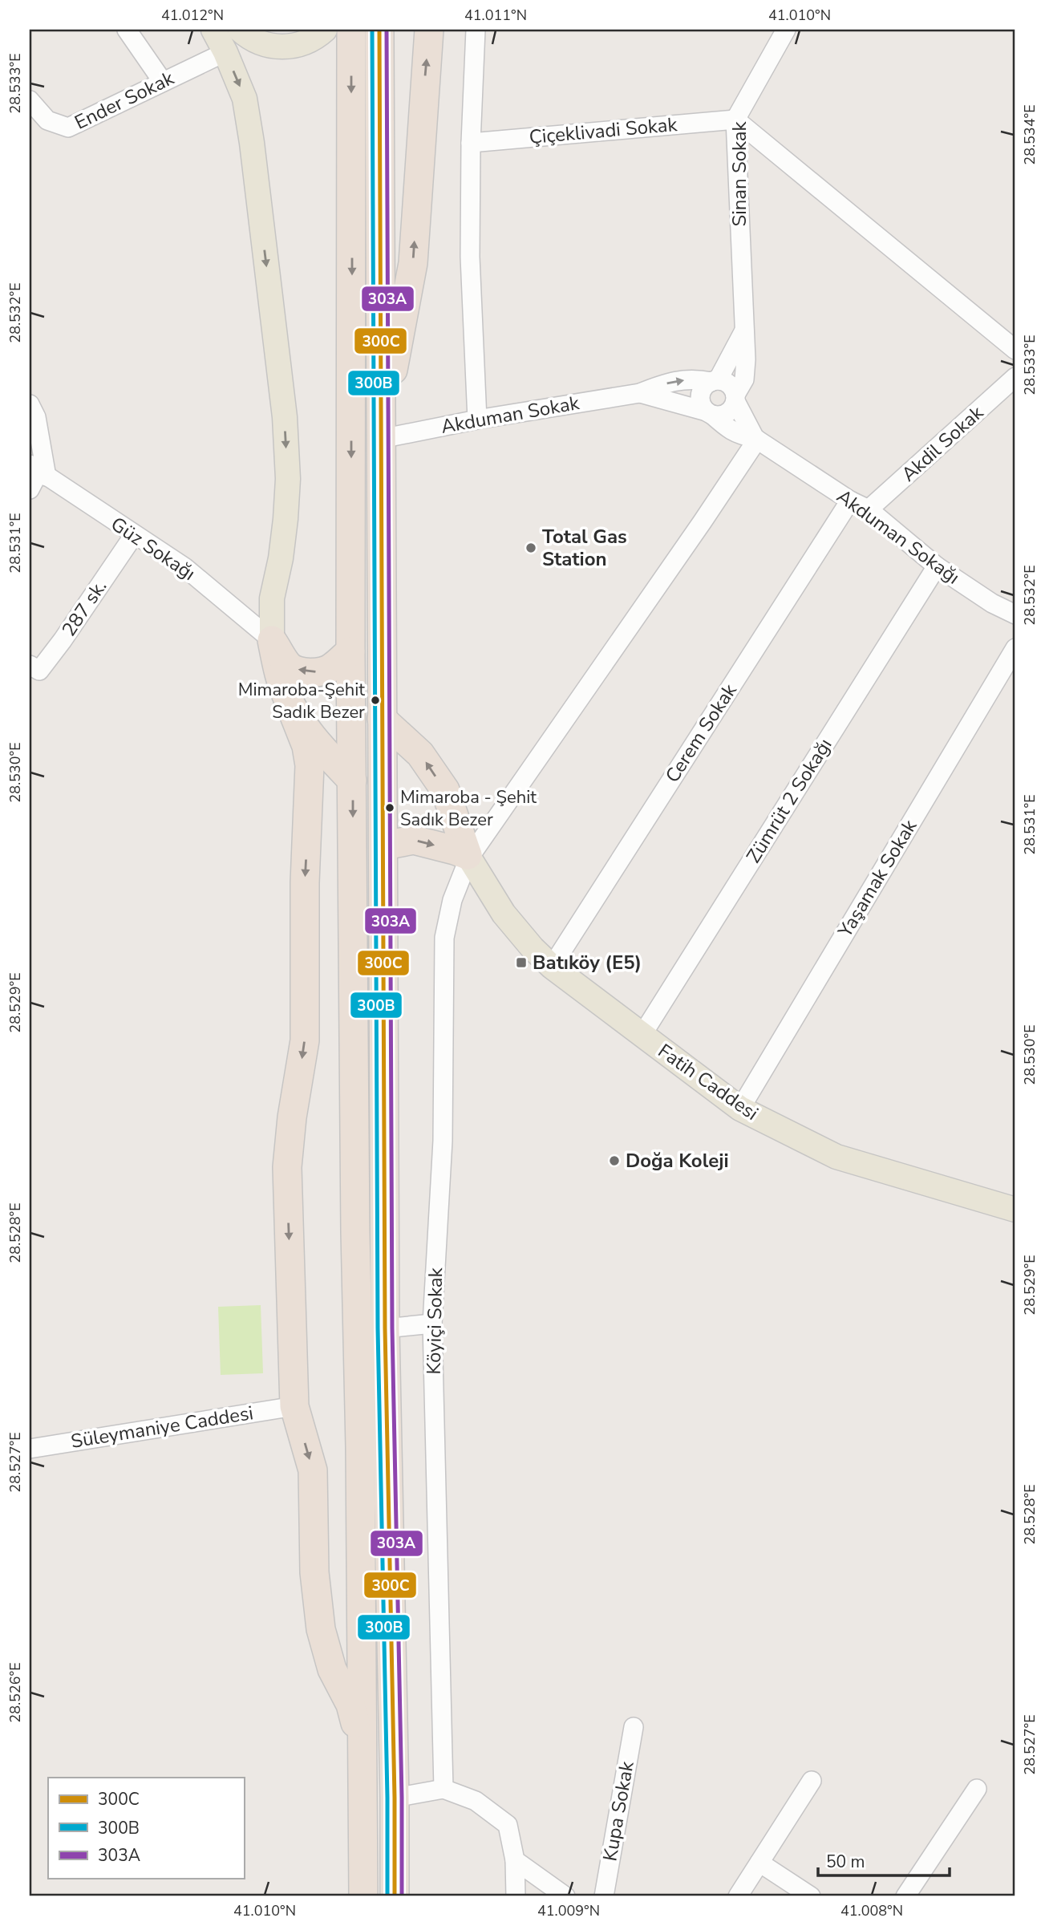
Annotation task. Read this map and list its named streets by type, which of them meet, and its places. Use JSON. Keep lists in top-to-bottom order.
{
  "streets": {
    "main road": ["Fatih Caddesi"],
    "street": [
      "Ender Sokak",
      "Çiçeklivadi Sokak",
      "Sinan Sokak",
      "Akduman Sokak",
      "Akdil Sokak",
      "Akduman Sokağı",
      "Güz Sokağı",
      "287 sk.",
      "Cerem Sokak",
      "Zümrüt 2 Sokağı",
      "Yaşamak Sokak",
      "Köyiçi Sokak",
      "Süleymaniye Caddesi",
      "Kupa Sokak"
    ]
  },
  "crossings": [
    ["Çiçeklivadi Sokak", "Sinan Sokak"],
    ["Sinan Sokak", "Akduman Sokak"],
    ["Sinan Sokak", "Akduman Sokağı"],
    ["Akduman Sokak", "Akduman Sokağı"],
    ["Akdil Sokak", "Akduman Sokağı"],
    ["Akduman Sokağı", "Cerem Sokak"],
    ["Akduman Sokağı", "Zümrüt 2 Sokağı"],
    ["Akduman Sokağı", "Köyiçi Sokak"],
    ["Güz Sokağı", "287 sk."],
    ["Cerem Sokak", "Fatih Caddesi"],
    ["Zümrüt 2 Sokağı", "Fatih Caddesi"],
    ["Yaşamak Sokak", "Fatih Caddesi"],
    ["Fatih Caddesi", "Köyiçi Sokak"]
  ],
  "places": {
    "other": [
      "Total Gas Station",
      "Mimaroba-Şehit Sadık Bezer",
      "Mimaroba - Şehit Sadık Bezer",
      "Doğa Koleji"
    ],
    "transit": ["Batıköy (E5)"]
  },
  "lines": ["transit line 300C", "transit line 300B", "transit line 303A"],
  "legend": ["300C", "300B", "303A"],
  "scale_bar": "50 m",
  "coordinates": [
    "41.012°N",
    "41.011°N",
    "41.010°N",
    "28.533°E",
    "28.534°E",
    "28.532°E",
    "28.531°E",
    "28.530°E",
    "28.529°E",
    "28.528°E",
    "28.527°E",
    "28.526°E",
    "41.009°N",
    "41.008°N"
  ]
}
